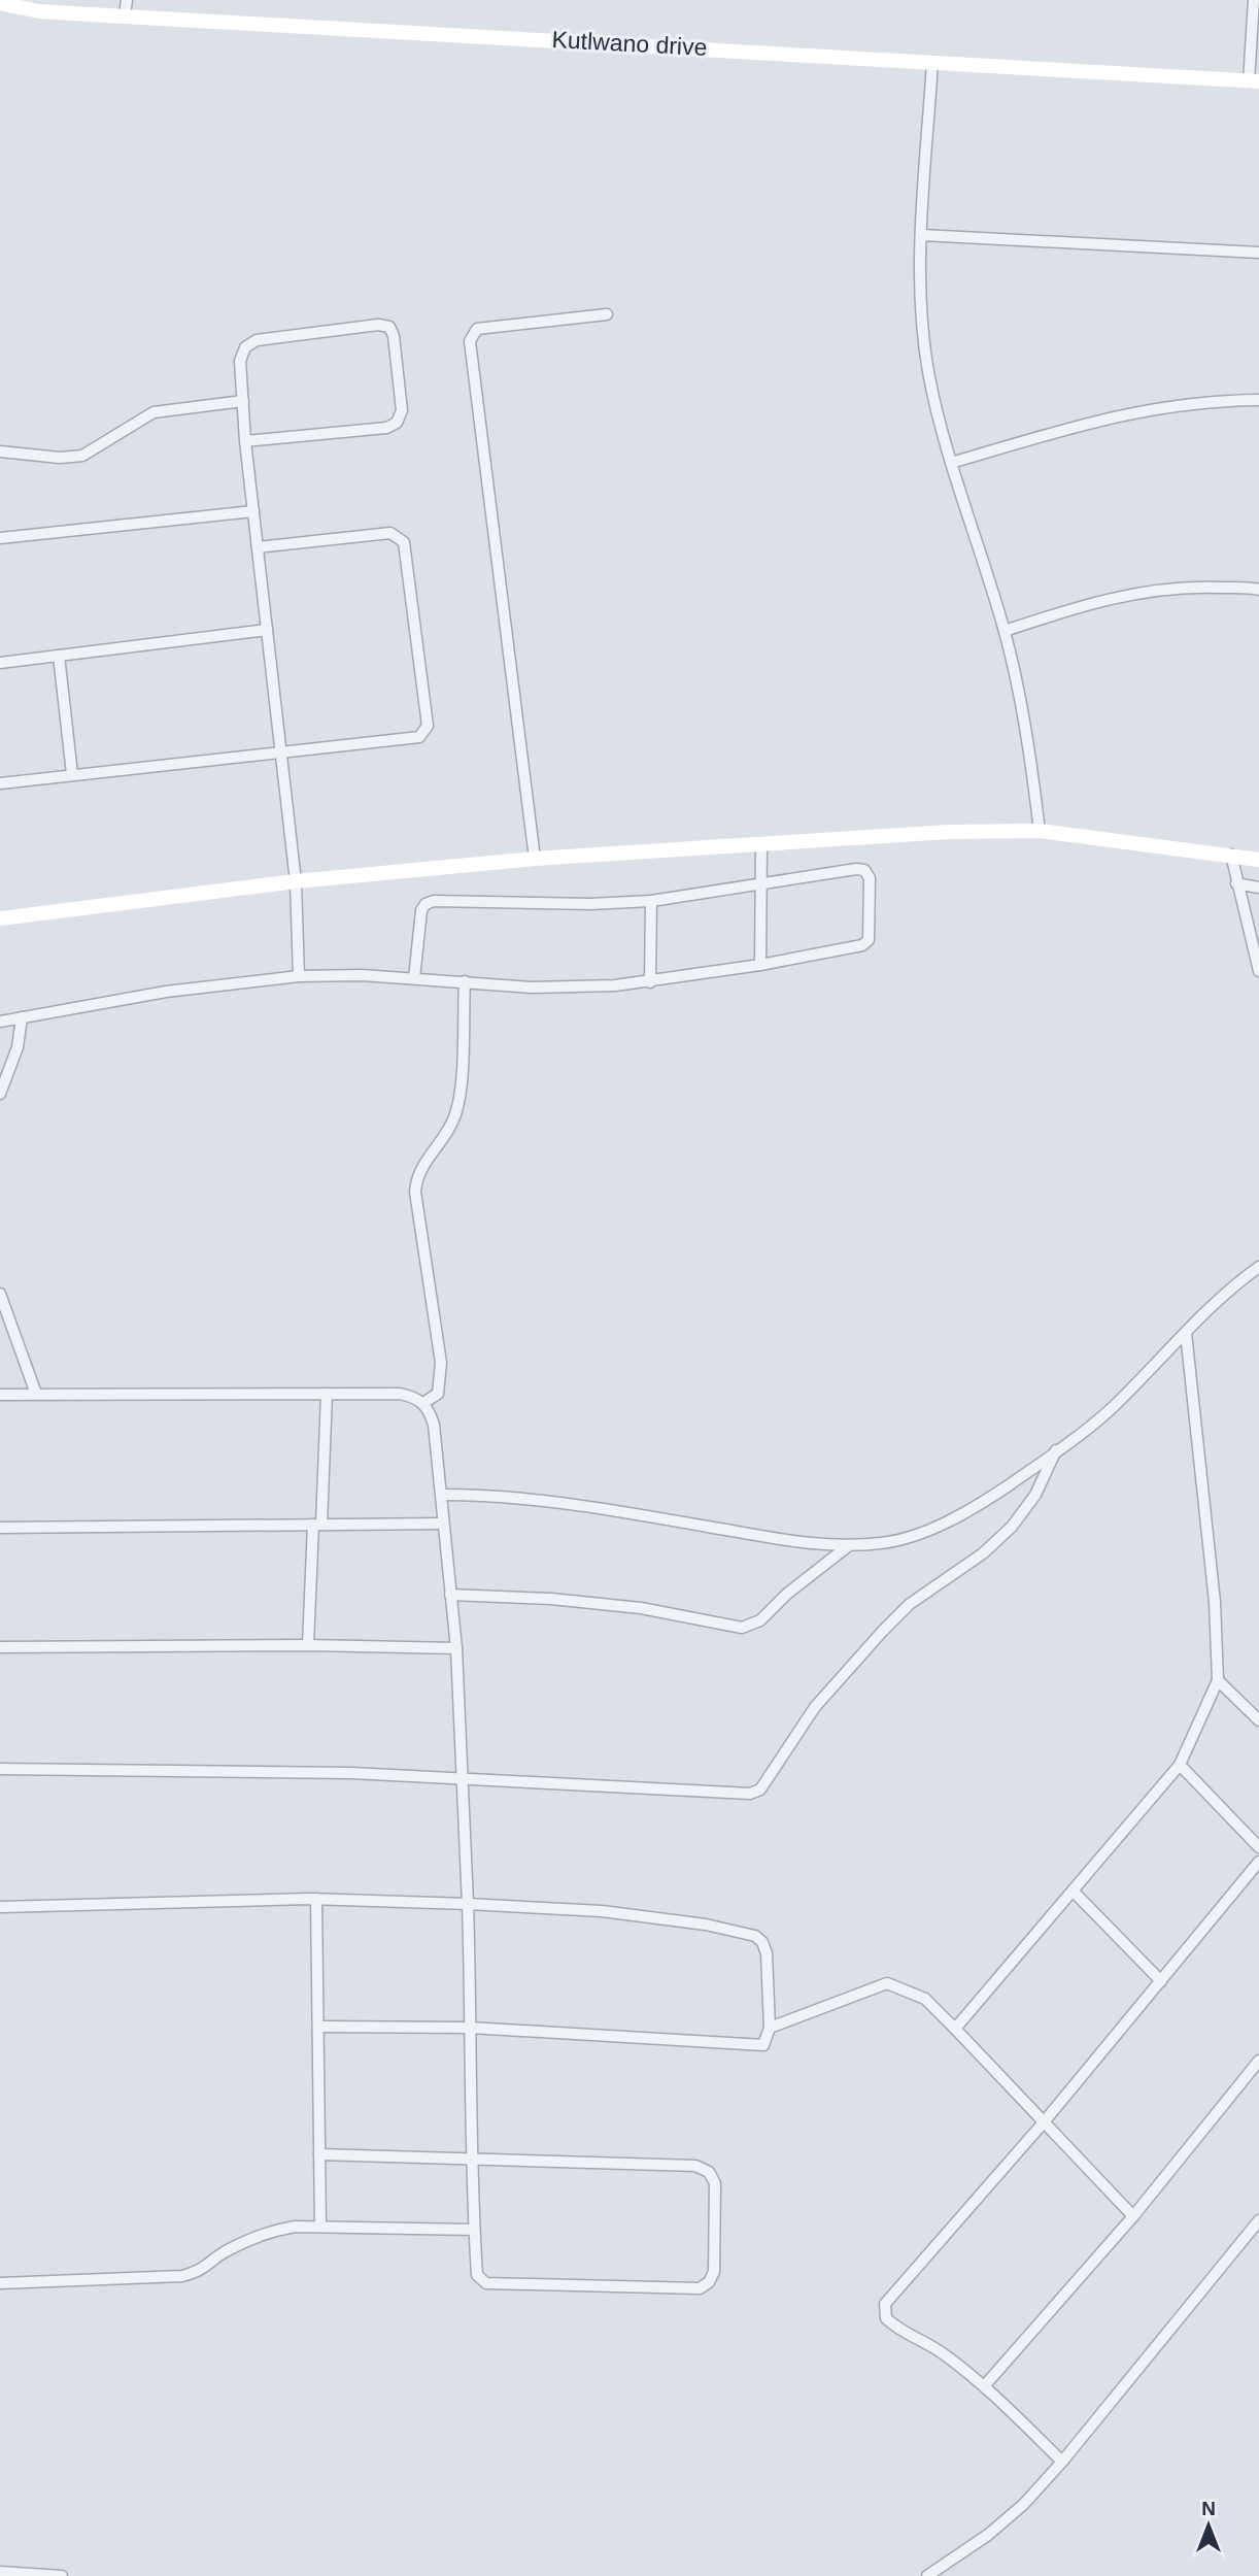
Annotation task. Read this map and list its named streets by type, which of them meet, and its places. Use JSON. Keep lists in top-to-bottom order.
{
  "streets": {
    "street": ["Kutlwano drive"]
  },
  "north": "top"
}
